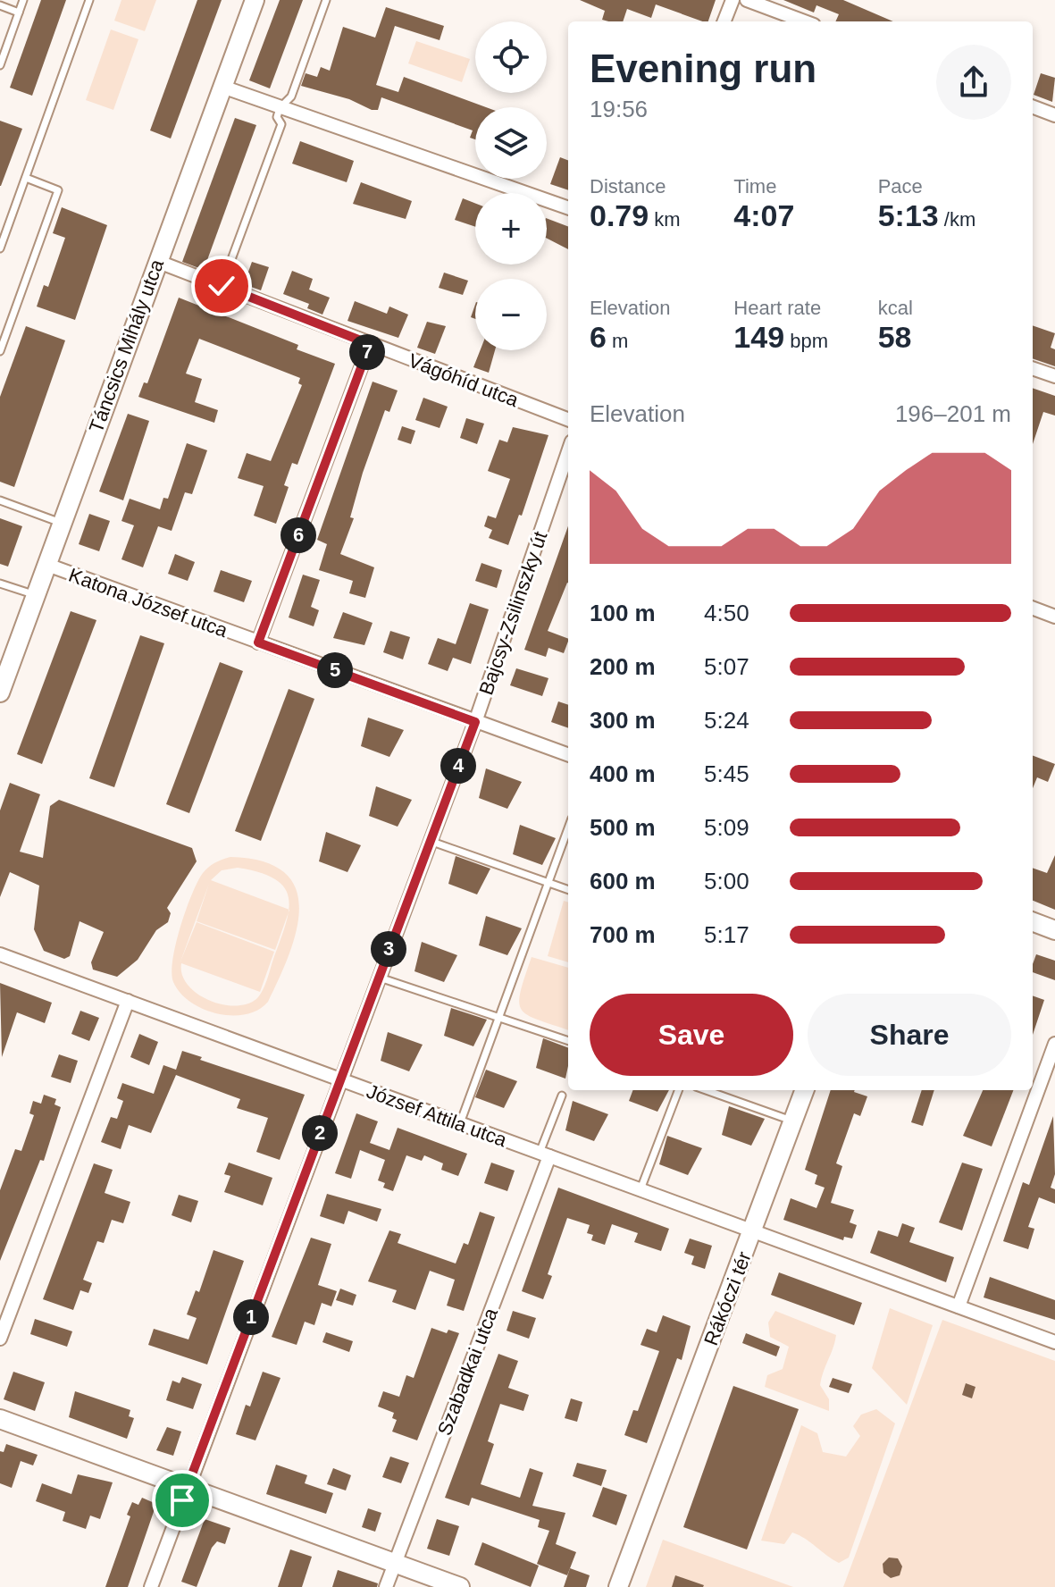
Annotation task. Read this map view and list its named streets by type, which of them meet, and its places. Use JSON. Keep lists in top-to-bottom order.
{
  "streets": {
    "street": [
      "Táncsics Mihály utca",
      "Vágóhíd utca",
      "Katona József utca",
      "Bajcsy-Zsilinszky út",
      "József Attila utca",
      "Rákóczi tér",
      "Szabadkai utca"
    ]
  },
  "crossings": [
    ["Táncsics Mihály utca", "Vágóhíd utca"],
    ["Táncsics Mihály utca", "Katona József utca"],
    ["Katona József utca", "Bajcsy-Zsilinszky út"],
    ["Bajcsy-Zsilinszky út", "József Attila utca"],
    ["József Attila utca", "Rákóczi tér"],
    ["József Attila utca", "Szabadkai utca"]
  ],
  "page": {
    "map_buttons": ["+", "−"],
    "heading": ["Evening run", "19:56"],
    "stats": [
      ["Distance", "0.79 km"],
      ["Time", "4:07"],
      ["Pace", "5:13 /km"],
      ["Elevation", "6 m"],
      ["Heart rate", "149 bpm"],
      ["kcal", "58"]
    ],
    "pins": [
      "7",
      "6",
      "5",
      "4",
      "3",
      "2",
      "1"
    ],
    "chart": ["Elevation", "196–201 m"],
    "list": [
      {
        "name": "100 m",
        "note": "4:50"
      },
      {
        "name": "200 m",
        "note": "5:07"
      },
      {
        "name": "300 m",
        "note": "5:24"
      },
      {
        "name": "400 m",
        "note": "5:45"
      },
      {
        "name": "500 m",
        "note": "5:09"
      },
      {
        "name": "600 m",
        "note": "5:00"
      },
      {
        "name": "700 m",
        "note": "5:17"
      }
    ],
    "buttons": ["Save", "Share"]
  }
}
